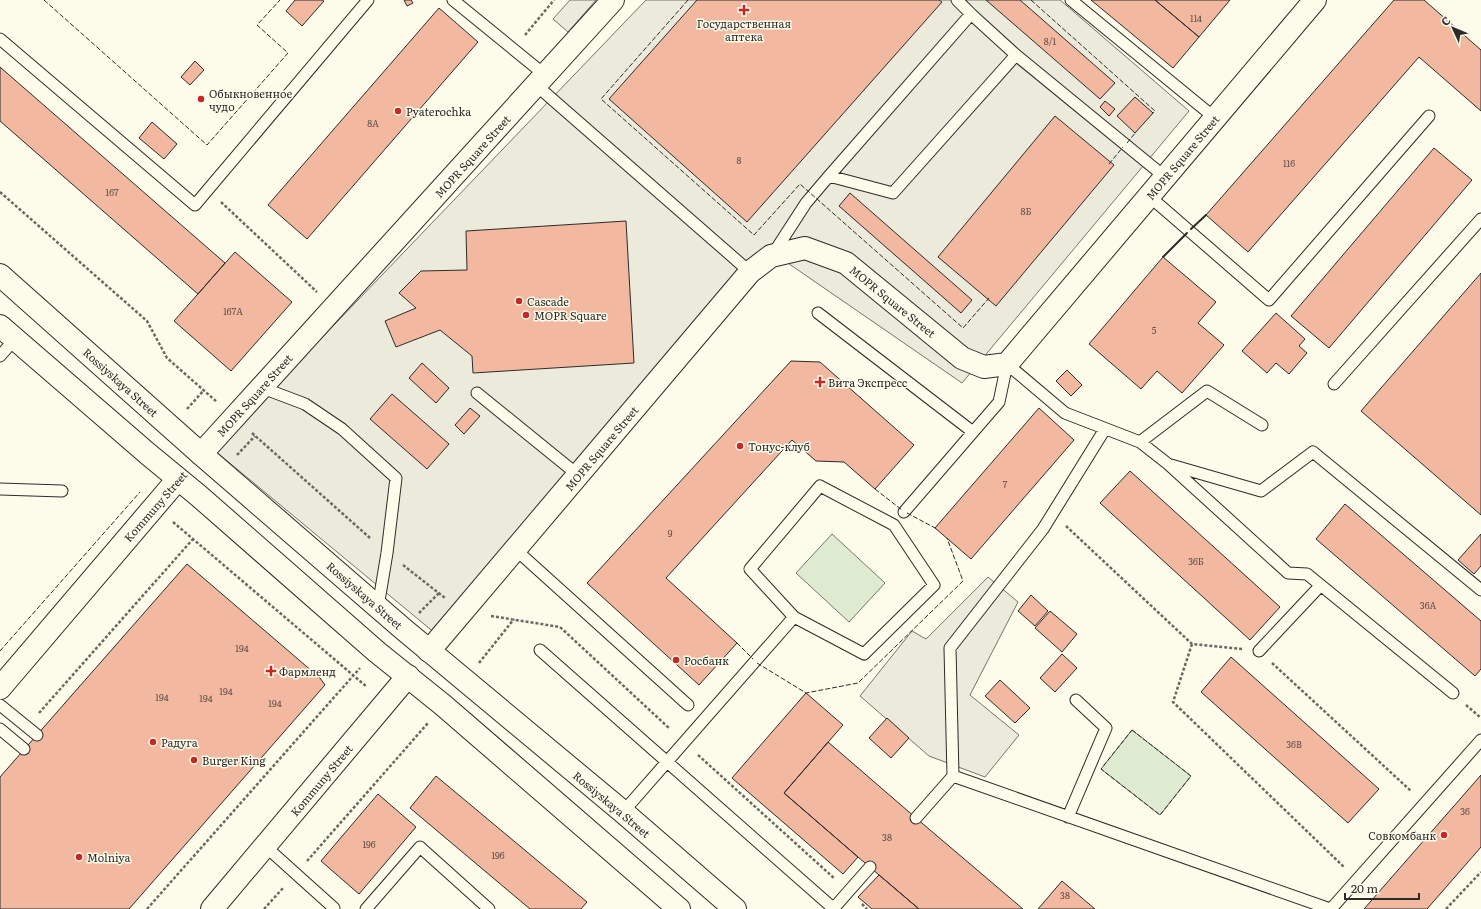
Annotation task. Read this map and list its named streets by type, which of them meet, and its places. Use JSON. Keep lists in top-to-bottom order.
{
  "streets": {
    "street": ["MOPR Square Street", "Rossiyskaya Street", "Kommuny Street"]
  },
  "crossings": [
    ["MOPR Square Street", "Rossiyskaya Street"],
    ["MOPR Square Street", "Kommuny Street"],
    ["Rossiyskaya Street", "Kommuny Street"]
  ],
  "places": {
    "health": ["Государственная аптека", "Вита Экспресс", "Фармленд"],
    "other": [
      "Обыкновенное чудо",
      "Pyaterochka",
      "Cascade",
      "MOPR Square",
      "Тонус-клуб",
      "Росбанк",
      "Радуга",
      "Burger King",
      "Совкомбанк",
      "Molniya"
    ]
  },
  "house_numbers": [
    "114",
    "8/1",
    "8А",
    "8",
    "116",
    "167",
    "8Б",
    "167А",
    "5",
    "7",
    "9",
    "36Б",
    "36А",
    "194",
    "194",
    "194",
    "194",
    "194",
    "36В",
    "36",
    "38",
    "196",
    "196",
    "38"
  ],
  "scale_bar": "20 m",
  "north": "top left"
}
